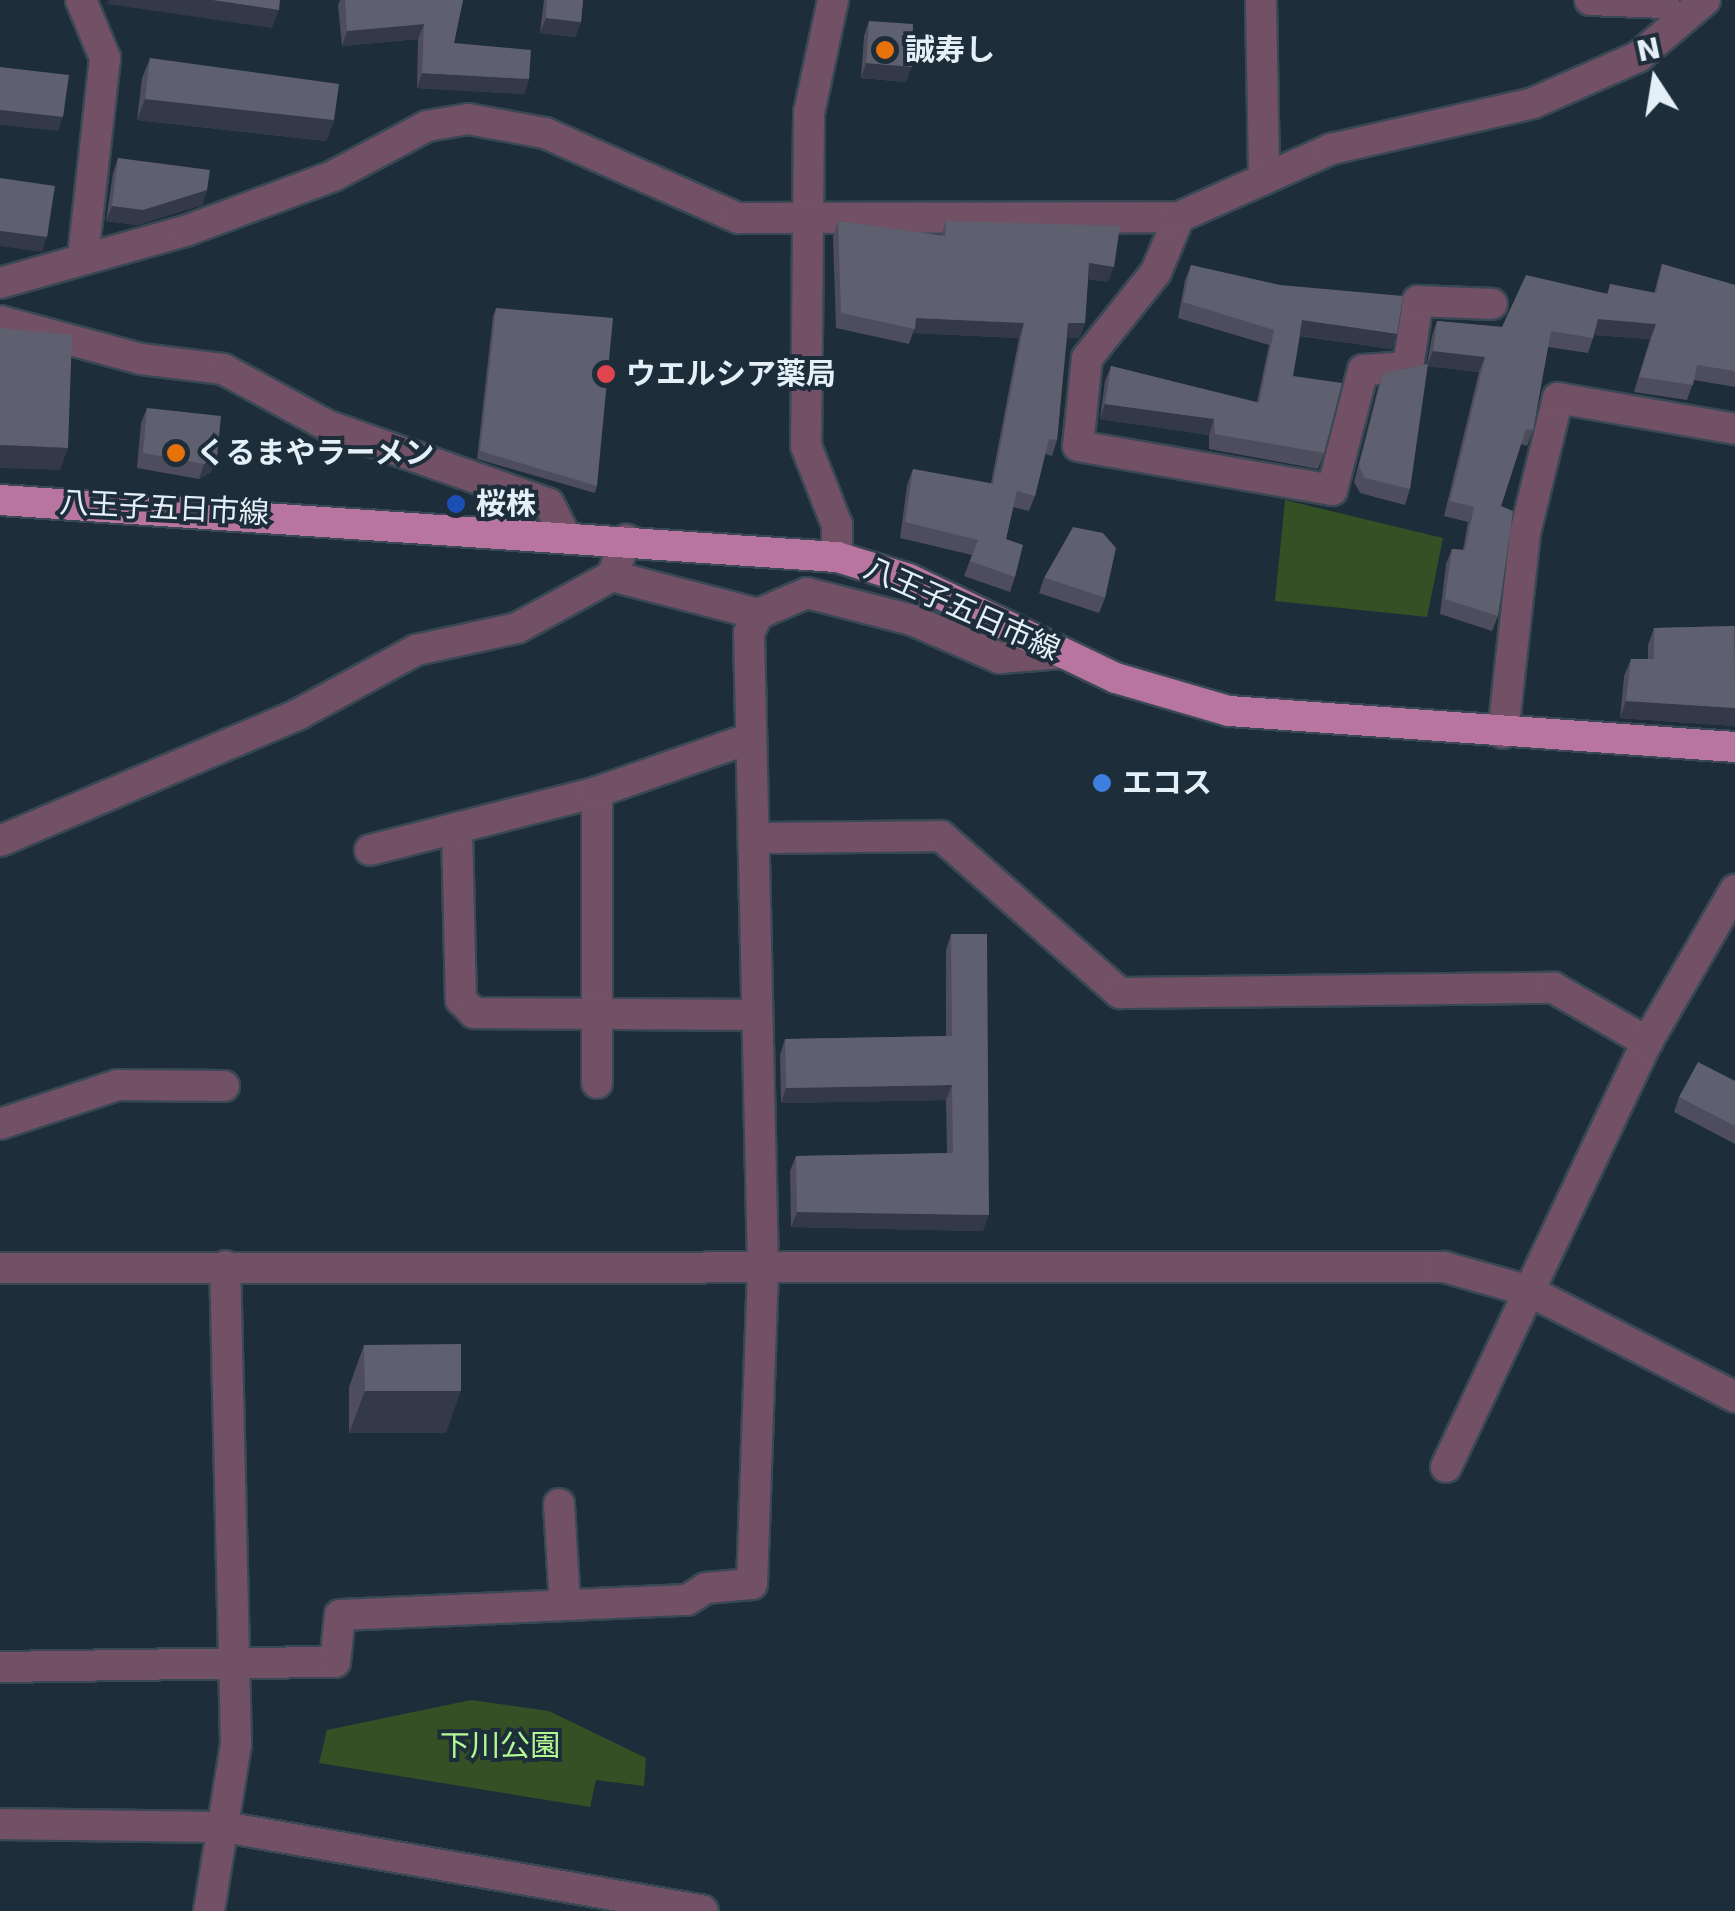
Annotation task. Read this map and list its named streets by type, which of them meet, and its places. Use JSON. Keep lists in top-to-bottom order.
{
  "streets": {
    "main road": ["八王子五日市線"]
  },
  "parks": ["下川公園"],
  "places": [
    "誠寿し",
    "ウエルシア薬局",
    "くるまやラーメン",
    "桜株",
    "エコス"
  ],
  "north": "top"
}
